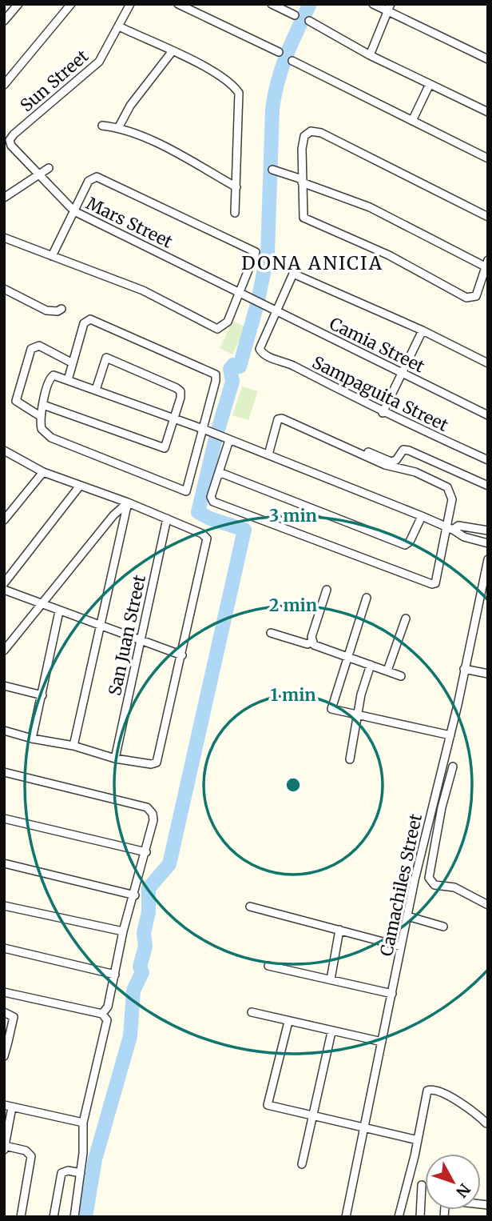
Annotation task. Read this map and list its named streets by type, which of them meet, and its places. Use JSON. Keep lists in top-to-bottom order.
{
  "streets": {
    "street": [
      "Sun Street",
      "Mars Street",
      "Camia Street",
      "Sampaguita Street",
      "San Juan Street",
      "Camachiles Street"
    ]
  },
  "crossings": [
    ["Sun Street", "Mars Street"],
    ["Mars Street", "Camia Street"],
    ["Camia Street", "Sampaguita Street"]
  ],
  "districts": ["DONA ANICIA"],
  "north": "bottom right",
  "rings": ["3 min", "2 min", "1 min"]
}
